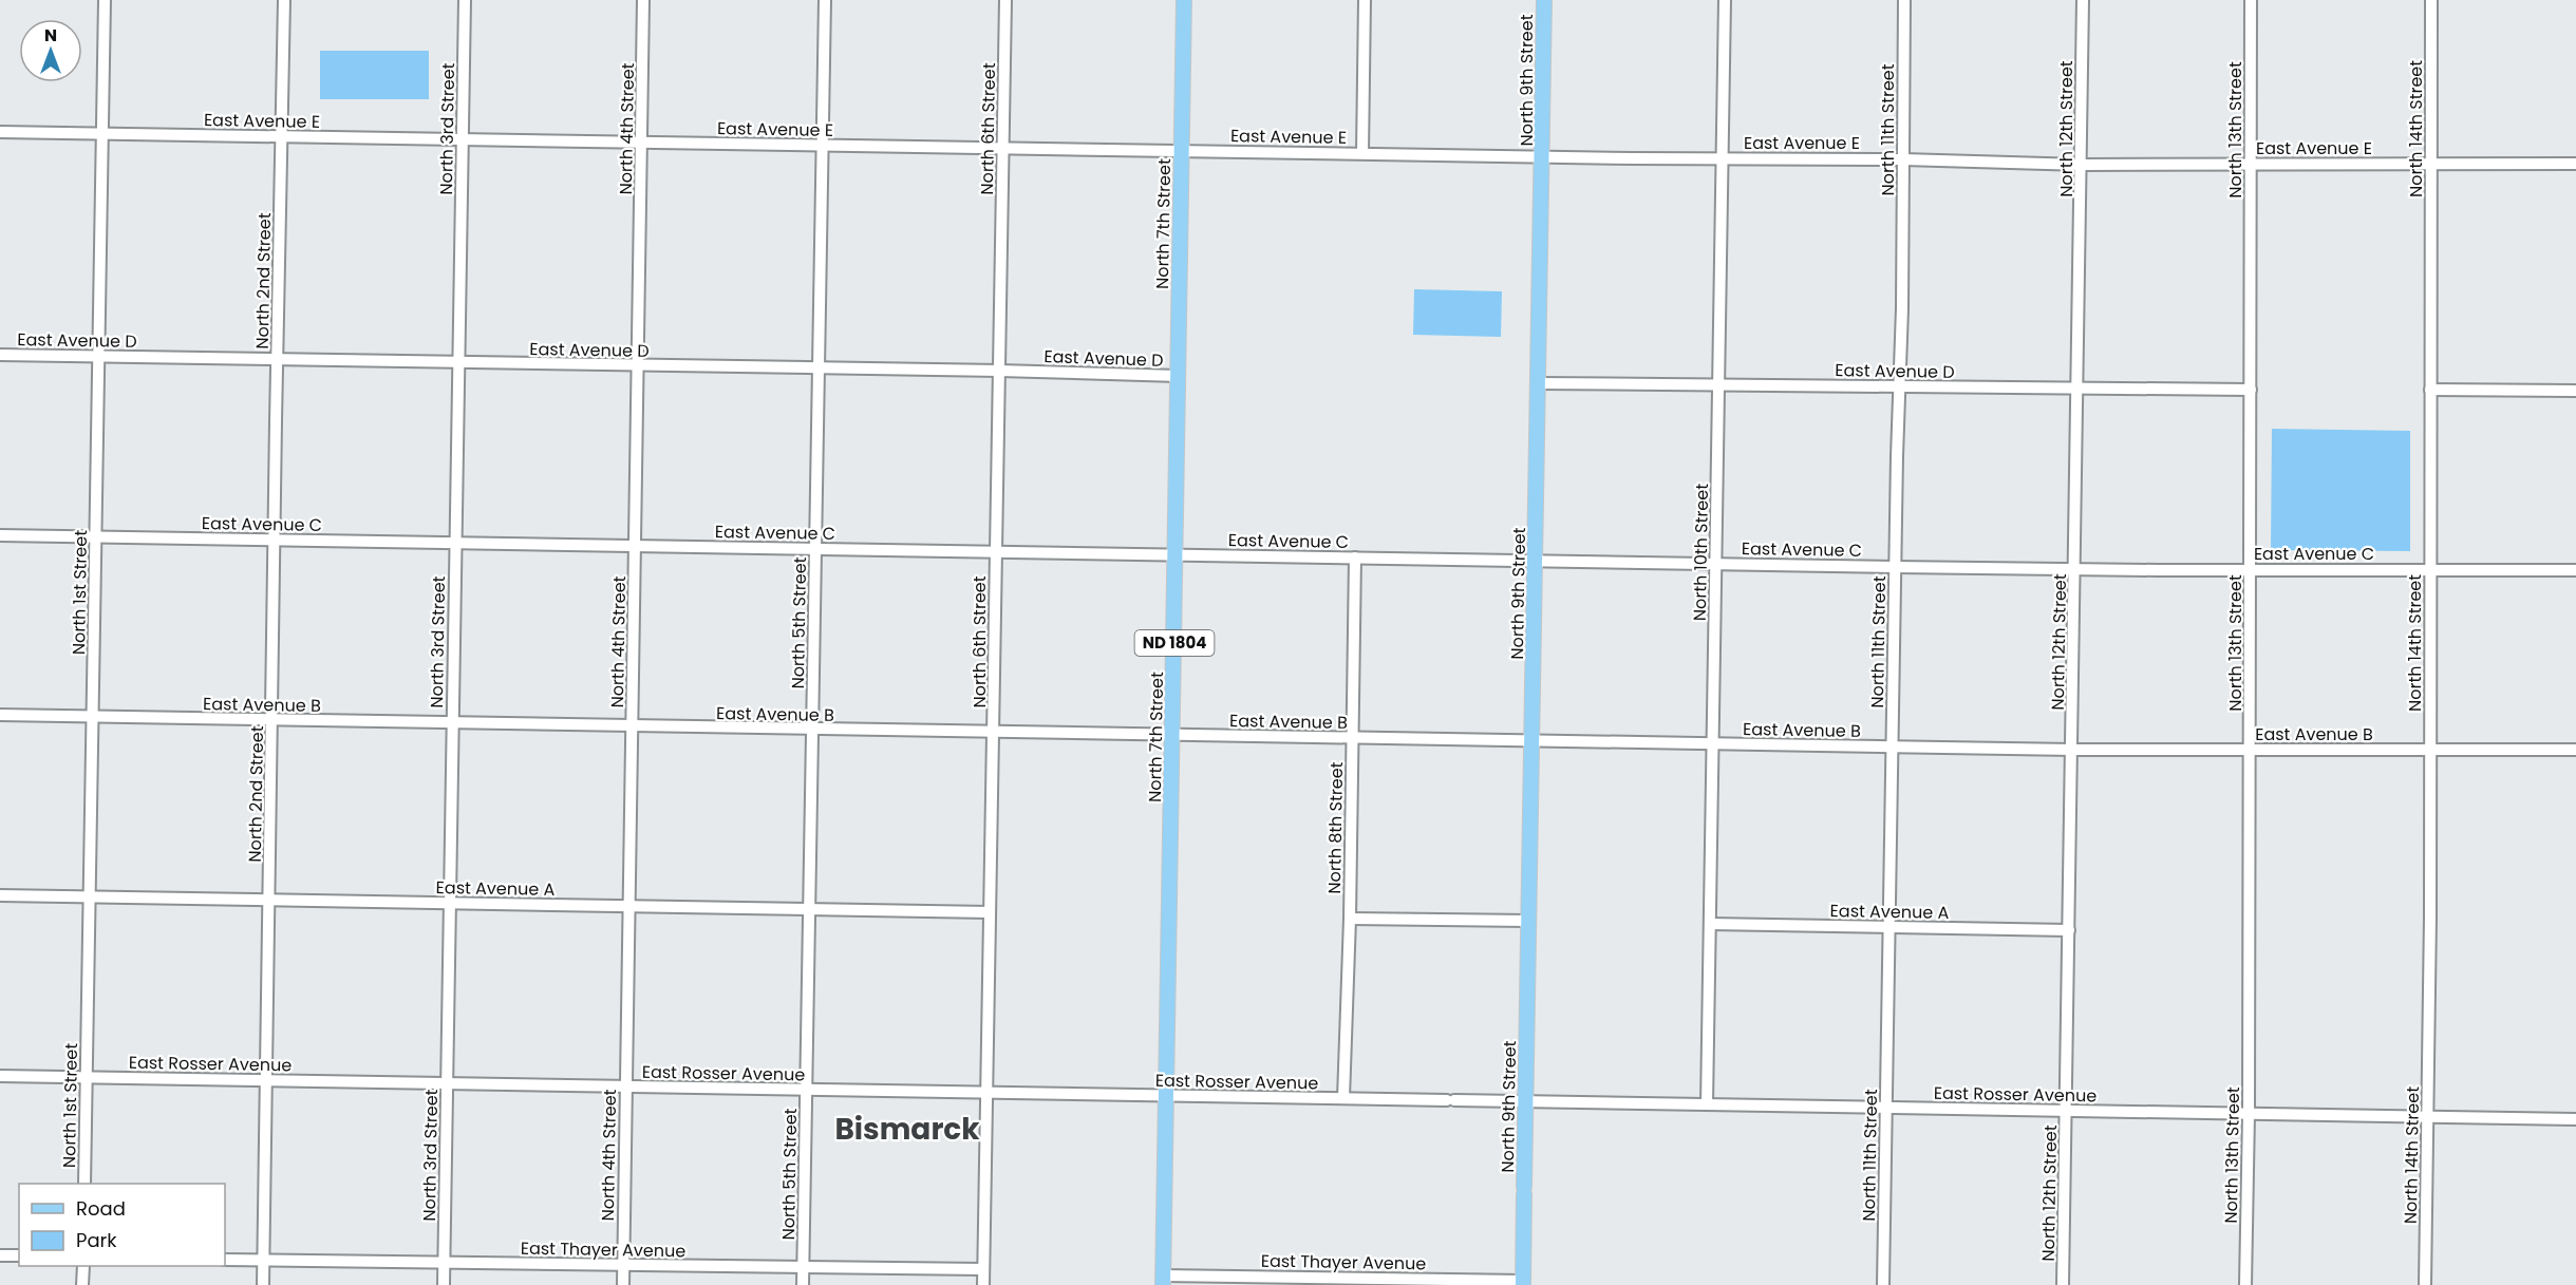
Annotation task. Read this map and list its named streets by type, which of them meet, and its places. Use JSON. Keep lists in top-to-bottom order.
{
  "streets": {
    "main road": ["North 9th Street", "North 7th Street", "ND 1804"],
    "street": [
      "East Avenue E",
      "North 3rd Street",
      "North 4th Street",
      "North 6th Street",
      "North 12th Street",
      "North 14th Street",
      "North 11th Street",
      "North 13th Street",
      "North 2nd Street",
      "East Avenue D",
      "East Avenue C",
      "North 10th Street",
      "North 1st Street",
      "North 5th Street",
      "East Avenue B",
      "North 8th Street",
      "East Avenue A",
      "East Rosser Avenue",
      "East Thayer Avenue"
    ]
  },
  "crossings": [
    ["North 9th Street", "East Avenue E"],
    ["North 9th Street", "East Avenue D"],
    ["North 9th Street", "East Avenue C"],
    ["North 9th Street", "East Avenue B"],
    ["North 9th Street", "East Rosser Avenue"],
    ["North 9th Street", "East Thayer Avenue"],
    ["East Avenue E", "North 3rd Street"],
    ["East Avenue E", "North 4th Street"],
    ["East Avenue E", "North 6th Street"],
    ["East Avenue E", "North 12th Street"],
    ["East Avenue E", "North 14th Street"],
    ["East Avenue E", "North 11th Street"],
    ["East Avenue E", "North 13th Street"],
    ["East Avenue E", "North 7th Street"],
    ["East Avenue E", "North 2nd Street"],
    ["East Avenue E", "North 10th Street"],
    ["East Avenue E", "North 1st Street"],
    ["East Avenue E", "North 5th Street"],
    ["North 3rd Street", "East Avenue D"],
    ["North 3rd Street", "East Avenue C"],
    ["North 3rd Street", "East Avenue B"],
    ["North 3rd Street", "East Avenue A"],
    ["North 3rd Street", "East Rosser Avenue"],
    ["North 3rd Street", "East Thayer Avenue"],
    ["North 4th Street", "East Avenue D"],
    ["North 4th Street", "East Avenue C"],
    ["North 4th Street", "East Avenue B"],
    ["North 4th Street", "East Avenue A"],
    ["North 4th Street", "East Rosser Avenue"],
    ["North 4th Street", "East Thayer Avenue"],
    ["North 6th Street", "East Avenue D"],
    ["North 6th Street", "East Avenue C"],
    ["North 6th Street", "East Avenue B"],
    ["North 6th Street", "East Avenue A"],
    ["North 6th Street", "East Rosser Avenue"],
    ["North 6th Street", "East Thayer Avenue"],
    ["North 12th Street", "East Avenue D"],
    ["North 12th Street", "East Avenue C"],
    ["North 12th Street", "East Avenue B"],
    ["North 12th Street", "East Avenue A"],
    ["North 12th Street", "East Rosser Avenue"],
    ["North 14th Street", "East Avenue C"],
    ["North 14th Street", "East Avenue B"],
    ["North 14th Street", "East Rosser Avenue"],
    ["North 11th Street", "East Avenue D"],
    ["North 11th Street", "East Avenue C"],
    ["North 11th Street", "East Avenue B"],
    ["North 11th Street", "East Avenue A"],
    ["North 11th Street", "East Rosser Avenue"],
    ["North 13th Street", "East Avenue D"],
    ["North 13th Street", "East Avenue C"],
    ["North 13th Street", "East Avenue B"],
    ["North 13th Street", "East Rosser Avenue"],
    ["North 7th Street", "East Avenue D"],
    ["North 7th Street", "East Avenue C"],
    ["North 7th Street", "East Avenue B"],
    ["North 7th Street", "East Rosser Avenue"],
    ["North 7th Street", "East Thayer Avenue"],
    ["North 2nd Street", "East Avenue D"],
    ["North 2nd Street", "East Avenue C"],
    ["North 2nd Street", "East Avenue B"],
    ["North 2nd Street", "East Avenue A"],
    ["North 2nd Street", "East Rosser Avenue"],
    ["North 2nd Street", "East Thayer Avenue"],
    ["East Avenue D", "North 10th Street"],
    ["East Avenue D", "North 1st Street"],
    ["East Avenue D", "North 5th Street"],
    ["East Avenue C", "North 10th Street"],
    ["East Avenue C", "North 1st Street"],
    ["East Avenue C", "North 5th Street"],
    ["East Avenue C", "North 8th Street"],
    ["North 10th Street", "East Avenue B"],
    ["North 10th Street", "East Avenue A"],
    ["North 10th Street", "East Rosser Avenue"],
    ["North 1st Street", "East Avenue B"],
    ["North 1st Street", "East Avenue A"],
    ["North 1st Street", "East Rosser Avenue"],
    ["North 5th Street", "East Avenue B"],
    ["North 5th Street", "East Avenue A"],
    ["North 5th Street", "East Rosser Avenue"],
    ["North 5th Street", "East Thayer Avenue"],
    ["East Avenue B", "North 8th Street"],
    ["North 8th Street", "East Rosser Avenue"]
  ],
  "districts": ["Bismarck"],
  "legend": ["Road", "Park"],
  "north": "top"
}
